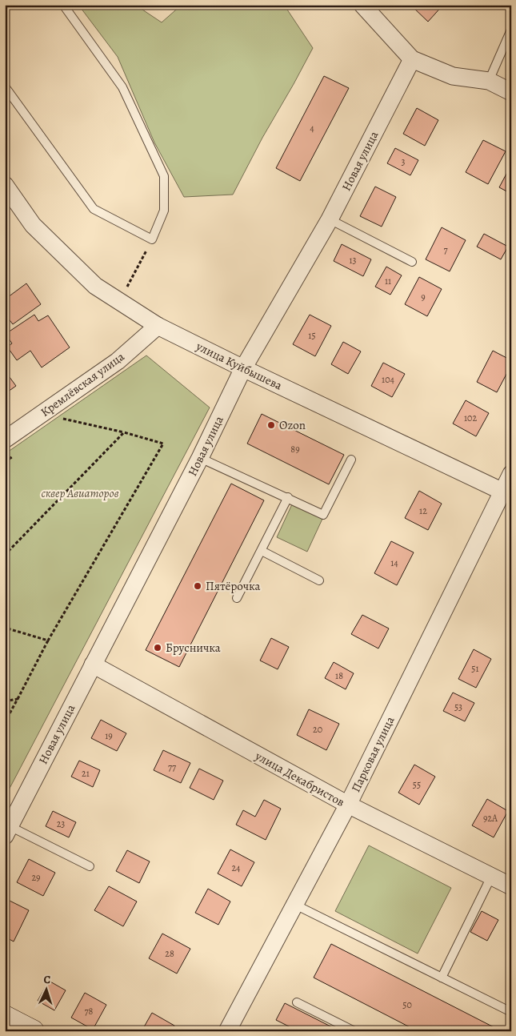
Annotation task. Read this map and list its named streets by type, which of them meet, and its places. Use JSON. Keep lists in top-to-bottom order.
{
  "streets": {
    "street": [
      "Новая улица",
      "улица Куйбышева",
      "Кремлёвская улица",
      "Парковая улица",
      "улица Декабристов"
    ]
  },
  "crossings": [
    ["Новая улица", "улица Куйбышева"],
    ["Новая улица", "улица Декабристов"],
    ["улица Куйбышева", "Кремлёвская улица"],
    ["улица Куйбышева", "Парковая улица"],
    ["Парковая улица", "улица Декабристов"]
  ],
  "parks": ["сквер Авиаторов"],
  "places": ["Ozon", "Пятёрочка", "Брусничка"],
  "house_numbers": [
    "4",
    "3",
    "7",
    "13",
    "11",
    "9",
    "15",
    "104",
    "102",
    "89",
    "12",
    "14",
    "51",
    "18",
    "53",
    "20",
    "19",
    "77",
    "21",
    "55",
    "92А",
    "23",
    "24",
    "29",
    "28",
    "50",
    "78"
  ],
  "north": "top"
}
